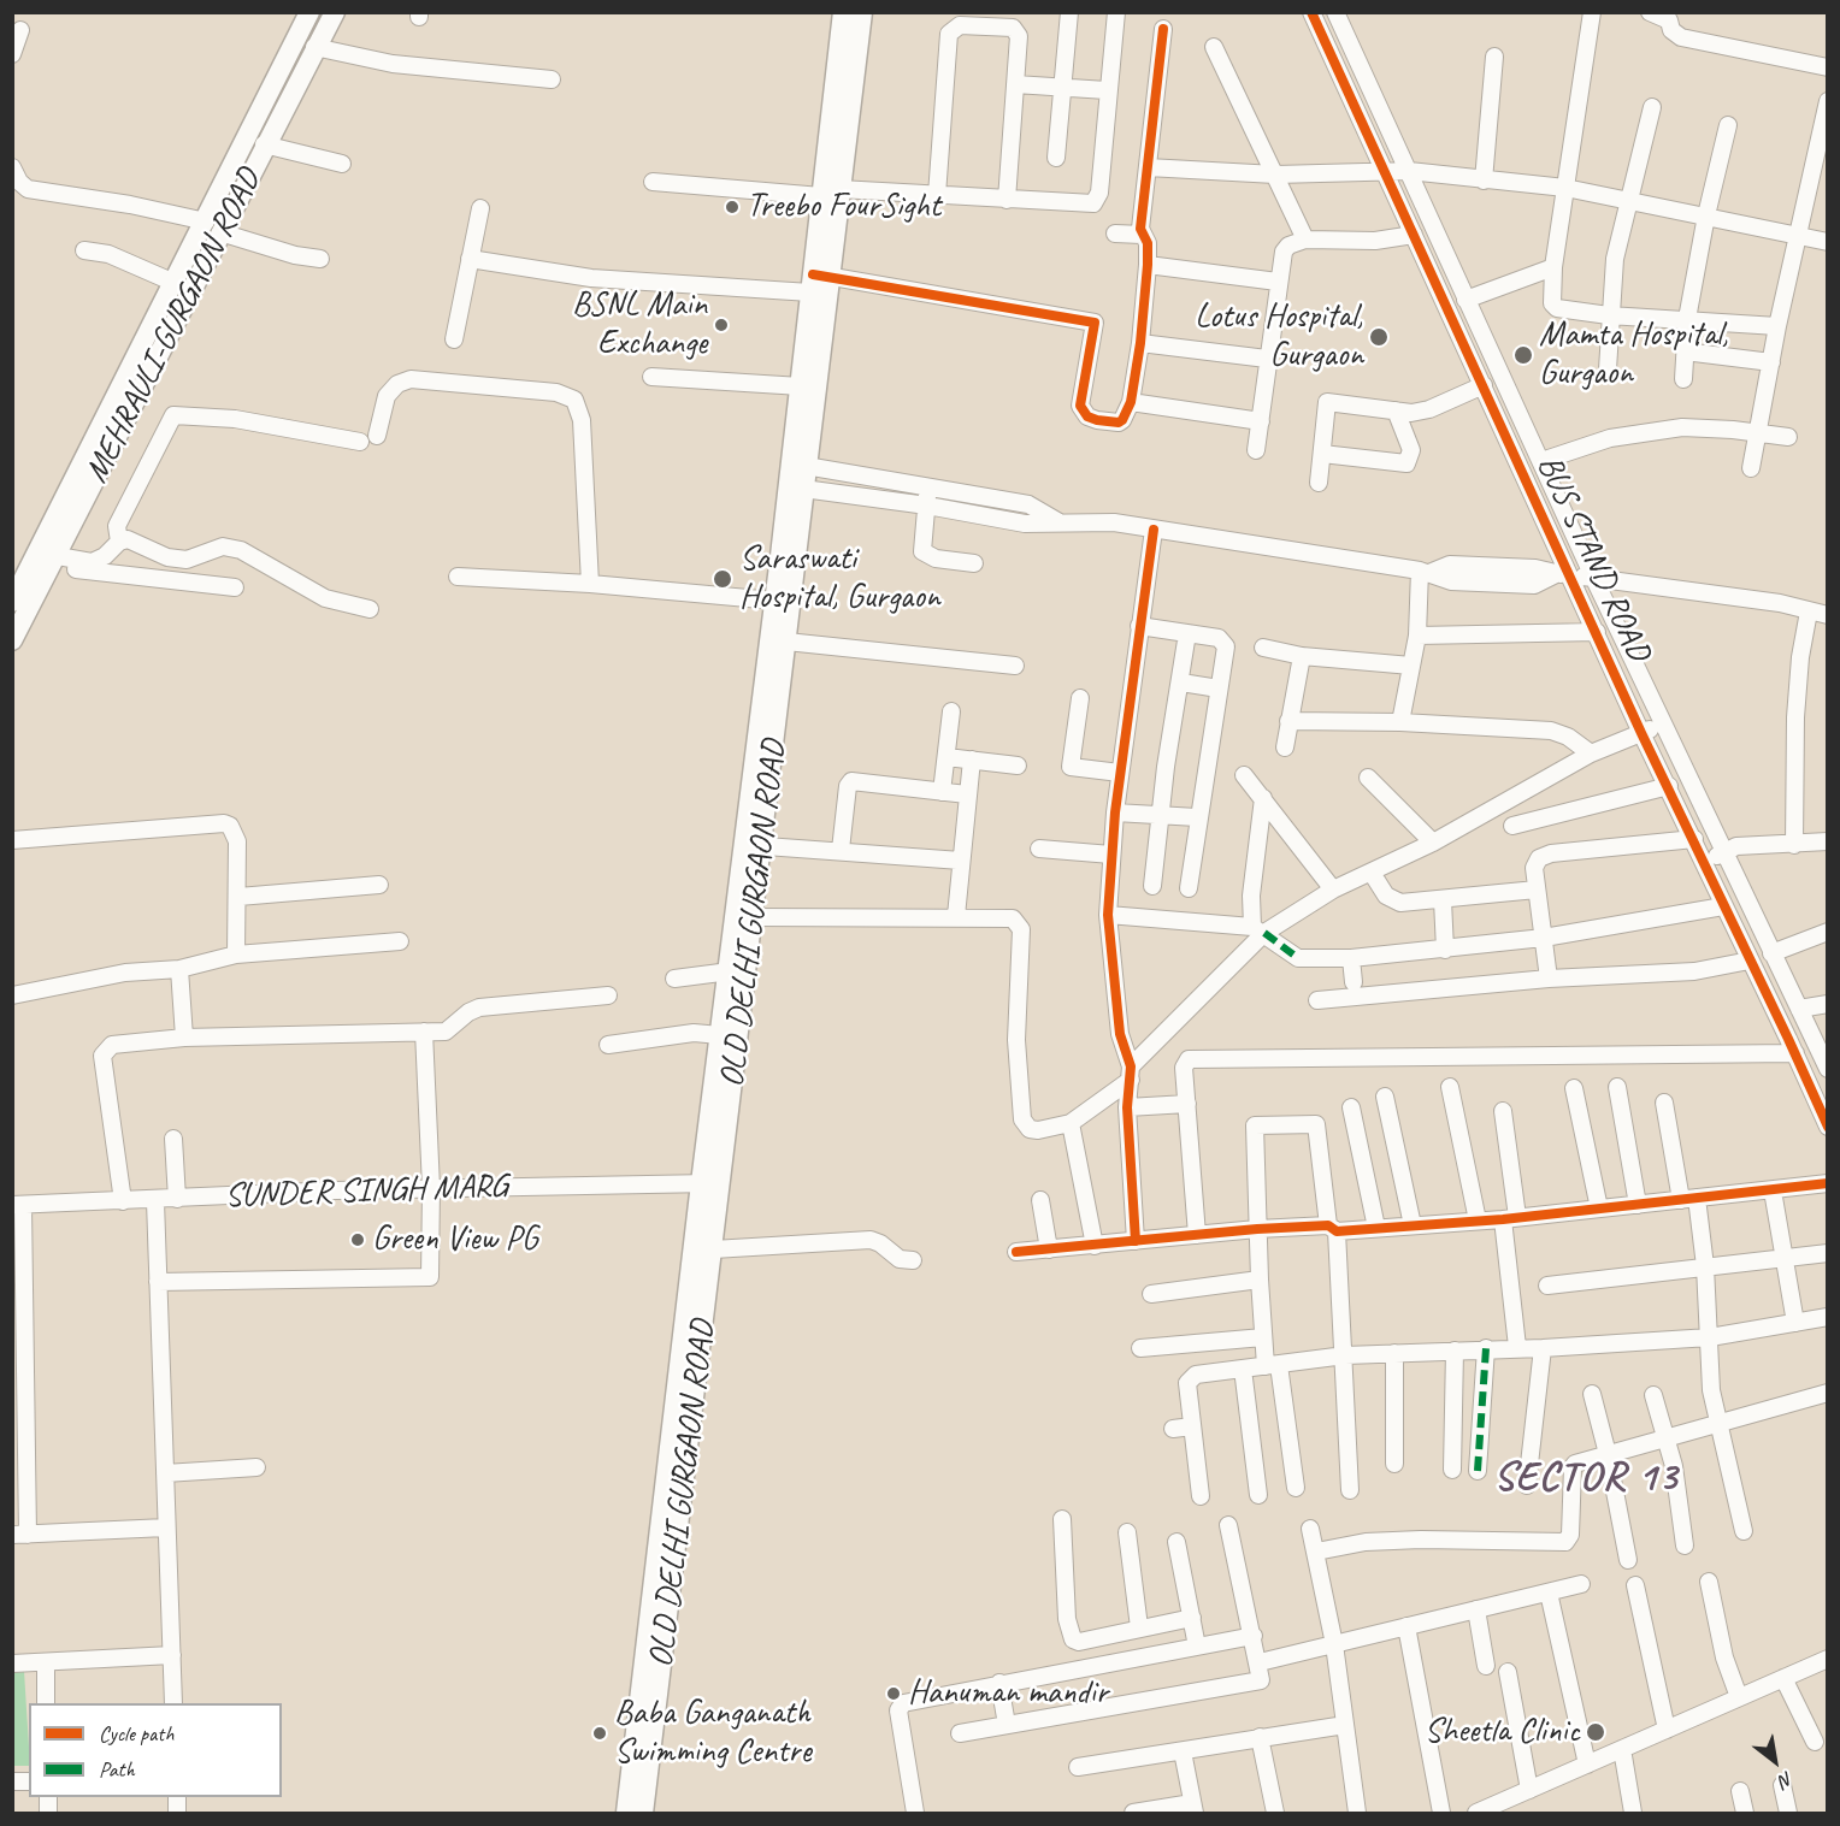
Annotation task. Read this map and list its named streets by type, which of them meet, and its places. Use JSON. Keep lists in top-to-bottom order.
{
  "streets": {
    "main road": ["MEHRAULI-GURGAON ROAD", "OLD DELHI GURGAON ROAD"],
    "street": ["BUS STAND ROAD", "SUNDER SINGH MARG"]
  },
  "crossings": [
    ["OLD DELHI GURGAON ROAD", "SUNDER SINGH MARG"]
  ],
  "districts": ["SECTOR 13"],
  "places": [
    "Treebo FourSight",
    "BSNL Main Exchange",
    "Lotus Hospital, Gurgaon",
    "Mamta Hospital, Gurgaon",
    "Saraswati Hospital, Gurgaon",
    "Green View PG",
    "Hanuman mandir",
    "Sheetla Clinic",
    "Baba Ganganath Swimming Centre"
  ],
  "legend": ["Cycle path", "Path"],
  "north": "bottom right"
}
